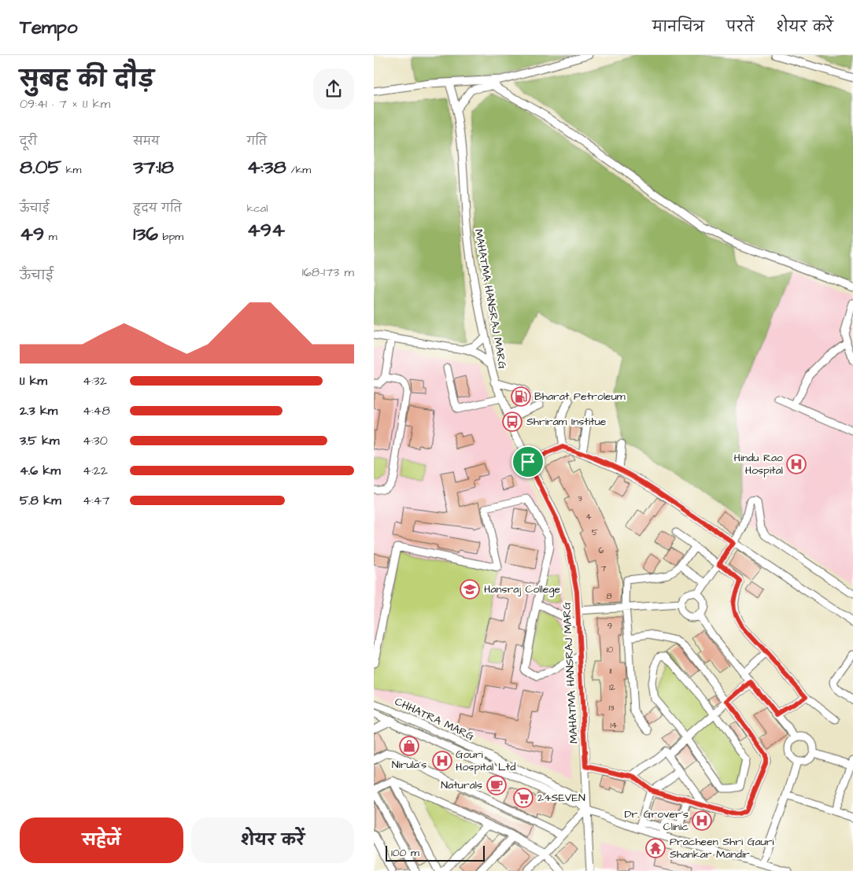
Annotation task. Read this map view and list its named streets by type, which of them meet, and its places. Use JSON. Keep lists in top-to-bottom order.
{
  "streets": {
    "street": ["MAHATMA HANSRAJ MARG", "CHHATRA MARG"]
  },
  "places": {
    "fuel station": ["Bharat Petroleum"],
    "bus stop": ["Shriram Institue"],
    "hospital": ["Hindu Rao Hospital", "Gouri Hospital Ltd", "Dr. Grover's Clinic"],
    "school or university": ["Hansraj College"],
    "shop": ["Nirula's"],
    "cafe": ["Naturals"],
    "supermarket": ["24SEVEN"],
    "temple": ["Pracheen Shri Gauri Shankar Mandir"]
  },
  "house_numbers": [
    "3",
    "4",
    "5",
    "6",
    "7",
    "8",
    "9",
    "10",
    "11",
    "12",
    "13",
    "14"
  ],
  "scale_bar": "100 m",
  "page": {
    "header": "Tempo",
    "nav": ["मानचित्र", "परतें", "शेयर करें"],
    "heading": ["सुबह की दौड़", "09:41 · 7 × 1.1 km"],
    "stats": [
      ["दूरी", "8.05 km"],
      ["समय", "37:18"],
      ["गति", "4:38 /km"],
      ["ऊँचाई", "49 m"],
      ["हृदय गति", "136 bpm"],
      ["kcal", "494"]
    ],
    "chart": ["ऊँचाई", "168–173 m"],
    "list": [
      {
        "name": "1.1 km",
        "note": "4:32"
      },
      {
        "name": "2.3 km",
        "note": "4:48"
      },
      {
        "name": "3.5 km",
        "note": "4:30"
      },
      {
        "name": "4.6 km",
        "note": "4:22"
      },
      {
        "name": "5.8 km",
        "note": "4:47"
      }
    ],
    "buttons": ["सहेजें", "शेयर करें"],
    "scale": "100 m"
  }
}
